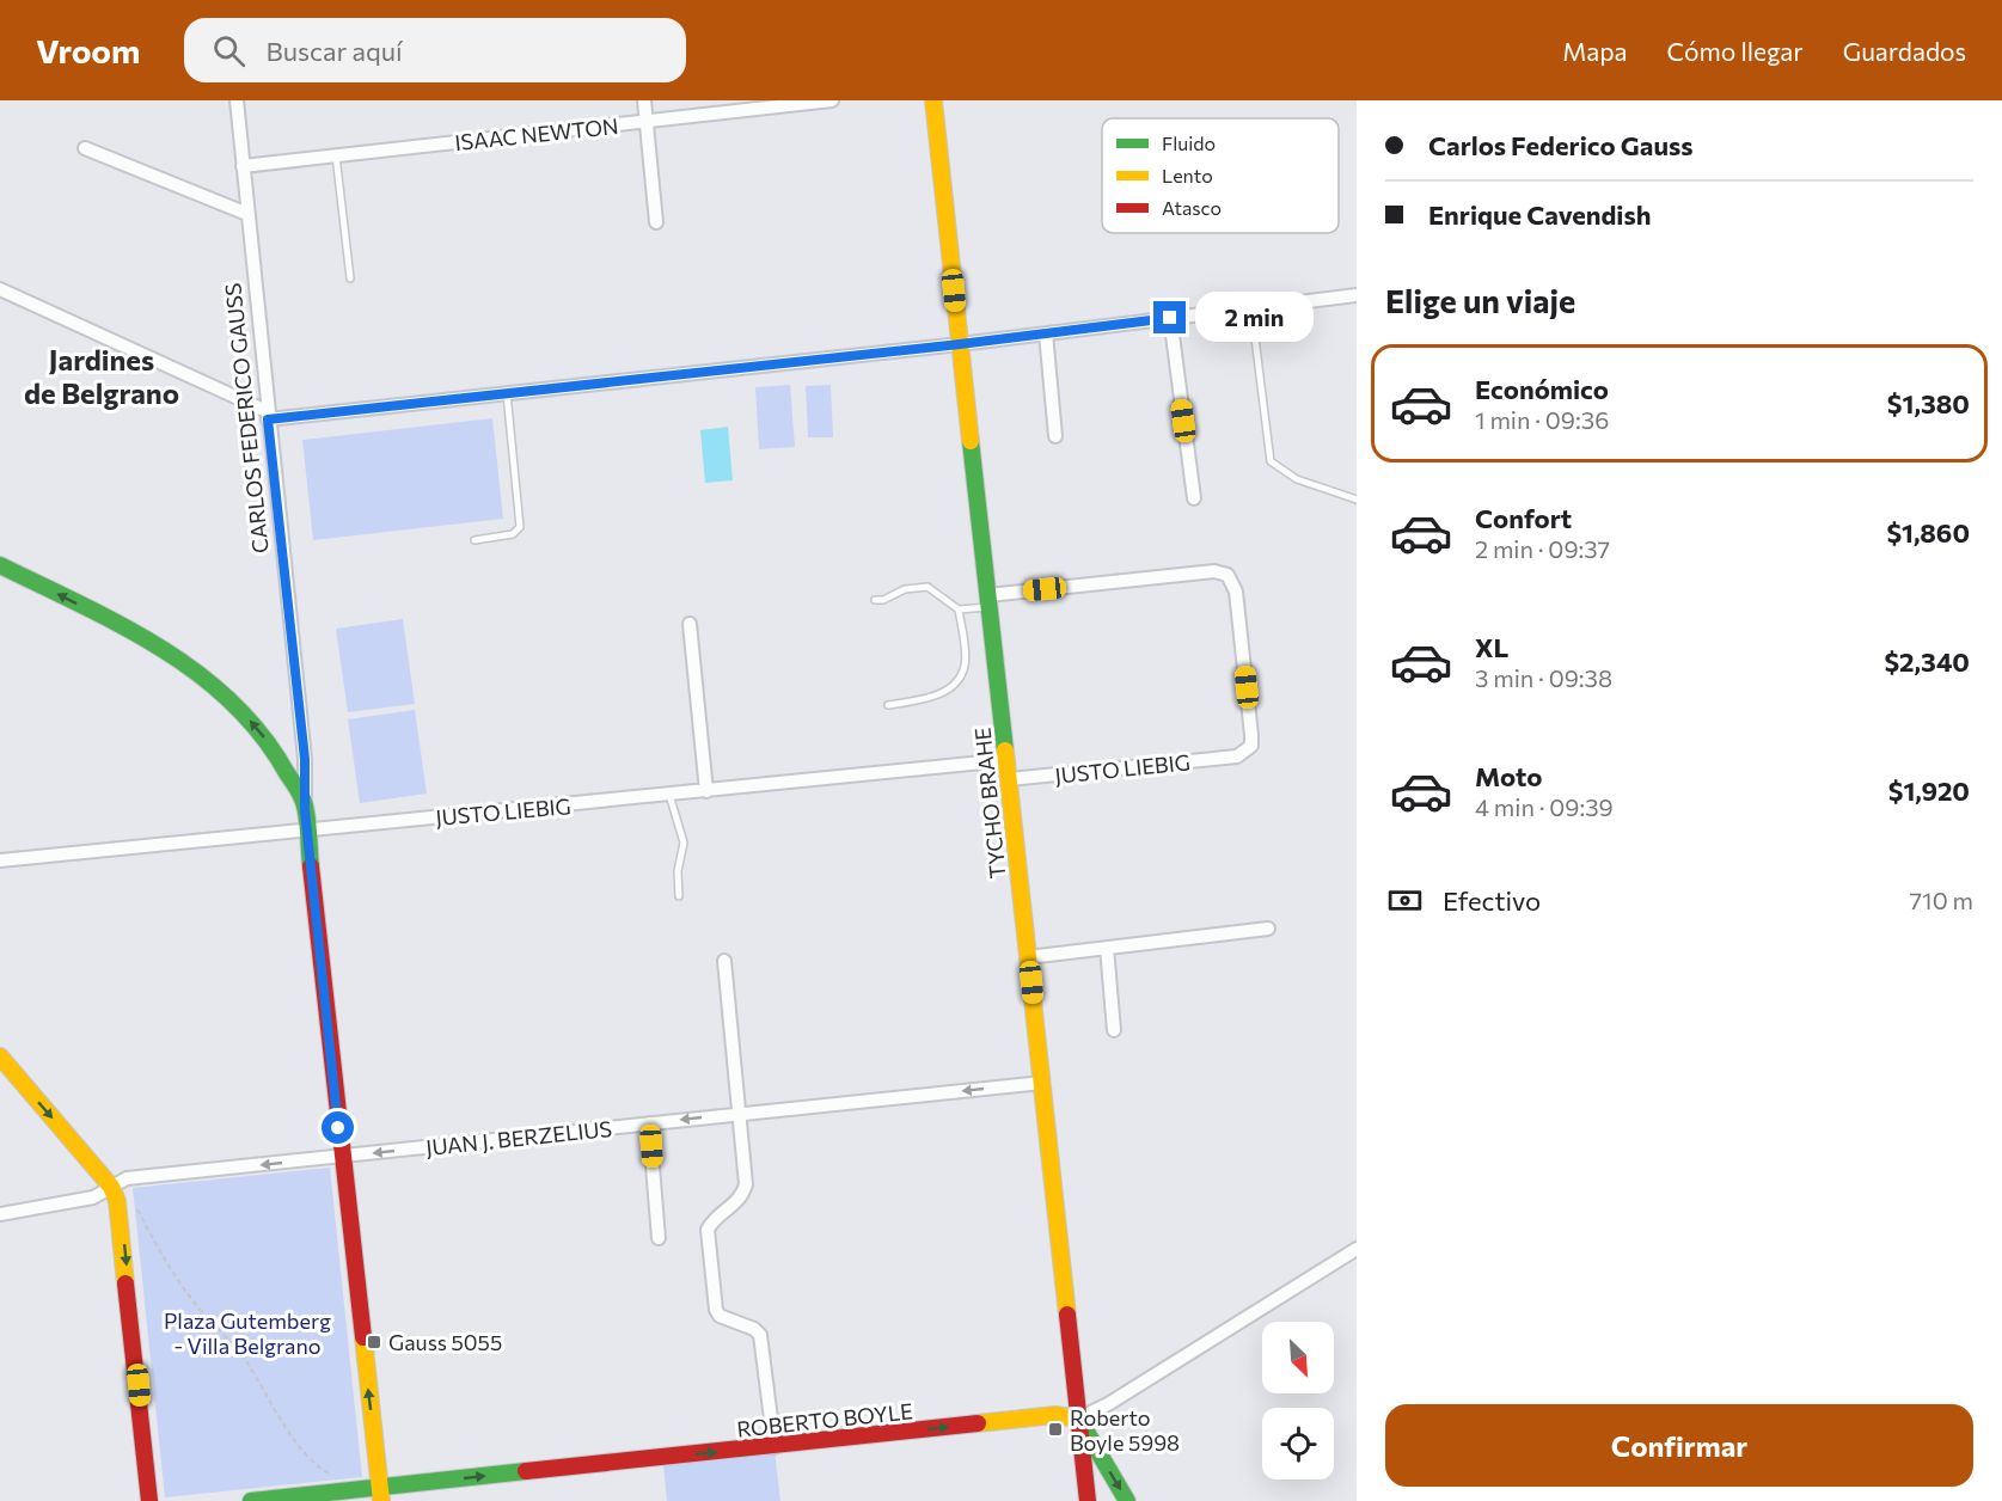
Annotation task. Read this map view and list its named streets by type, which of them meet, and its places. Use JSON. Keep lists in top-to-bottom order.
{
  "streets": {
    "main road": ["TYCHO BRAHE", "ROBERTO BOYLE"],
    "street": [
      "ISAAC NEWTON",
      "CARLOS FEDERICO GAUSS",
      "JUSTO LIEBIG",
      "JUAN J. BERZELIUS"
    ]
  },
  "crossings": [
    ["ISAAC NEWTON", "CARLOS FEDERICO GAUSS"],
    ["JUSTO LIEBIG", "TYCHO BRAHE"],
    ["TYCHO BRAHE", "JUAN J. BERZELIUS"],
    ["TYCHO BRAHE", "ROBERTO BOYLE"]
  ],
  "one_way": ["JUAN J. BERZELIUS", "ROBERTO BOYLE"],
  "districts": ["Jardines de Belgrano"],
  "parks": ["Plaza Gutemberg - Villa Belgrano"],
  "places": {
    "transit": ["Gauss 5055", "Roberto Boyle 5998"]
  },
  "legend": ["Fluido", "Lento", "Atasco"],
  "north": "bottom right",
  "page": {
    "header": "Vroom",
    "search": "Buscar aquí",
    "nav": ["Mapa", "Cómo llegar", "Guardados"],
    "banner": ["Carlos Federico Gauss", "Enrique Cavendish"],
    "heading": "Elige un viaje",
    "bubble": "2 min",
    "list": [
      {
        "name": "Económico",
        "note": "1 min · 09:36",
        "value": "$1,380"
      },
      {
        "name": "Confort",
        "note": "2 min · 09:37",
        "value": "$1,860"
      },
      {
        "name": "XL",
        "note": "3 min · 09:38",
        "value": "$2,340"
      },
      {
        "name": "Moto",
        "note": "4 min · 09:39",
        "value": "$1,920"
      }
    ],
    "pay": ["Efectivo", "710 m"],
    "buttons": "Confirmar"
  }
}
